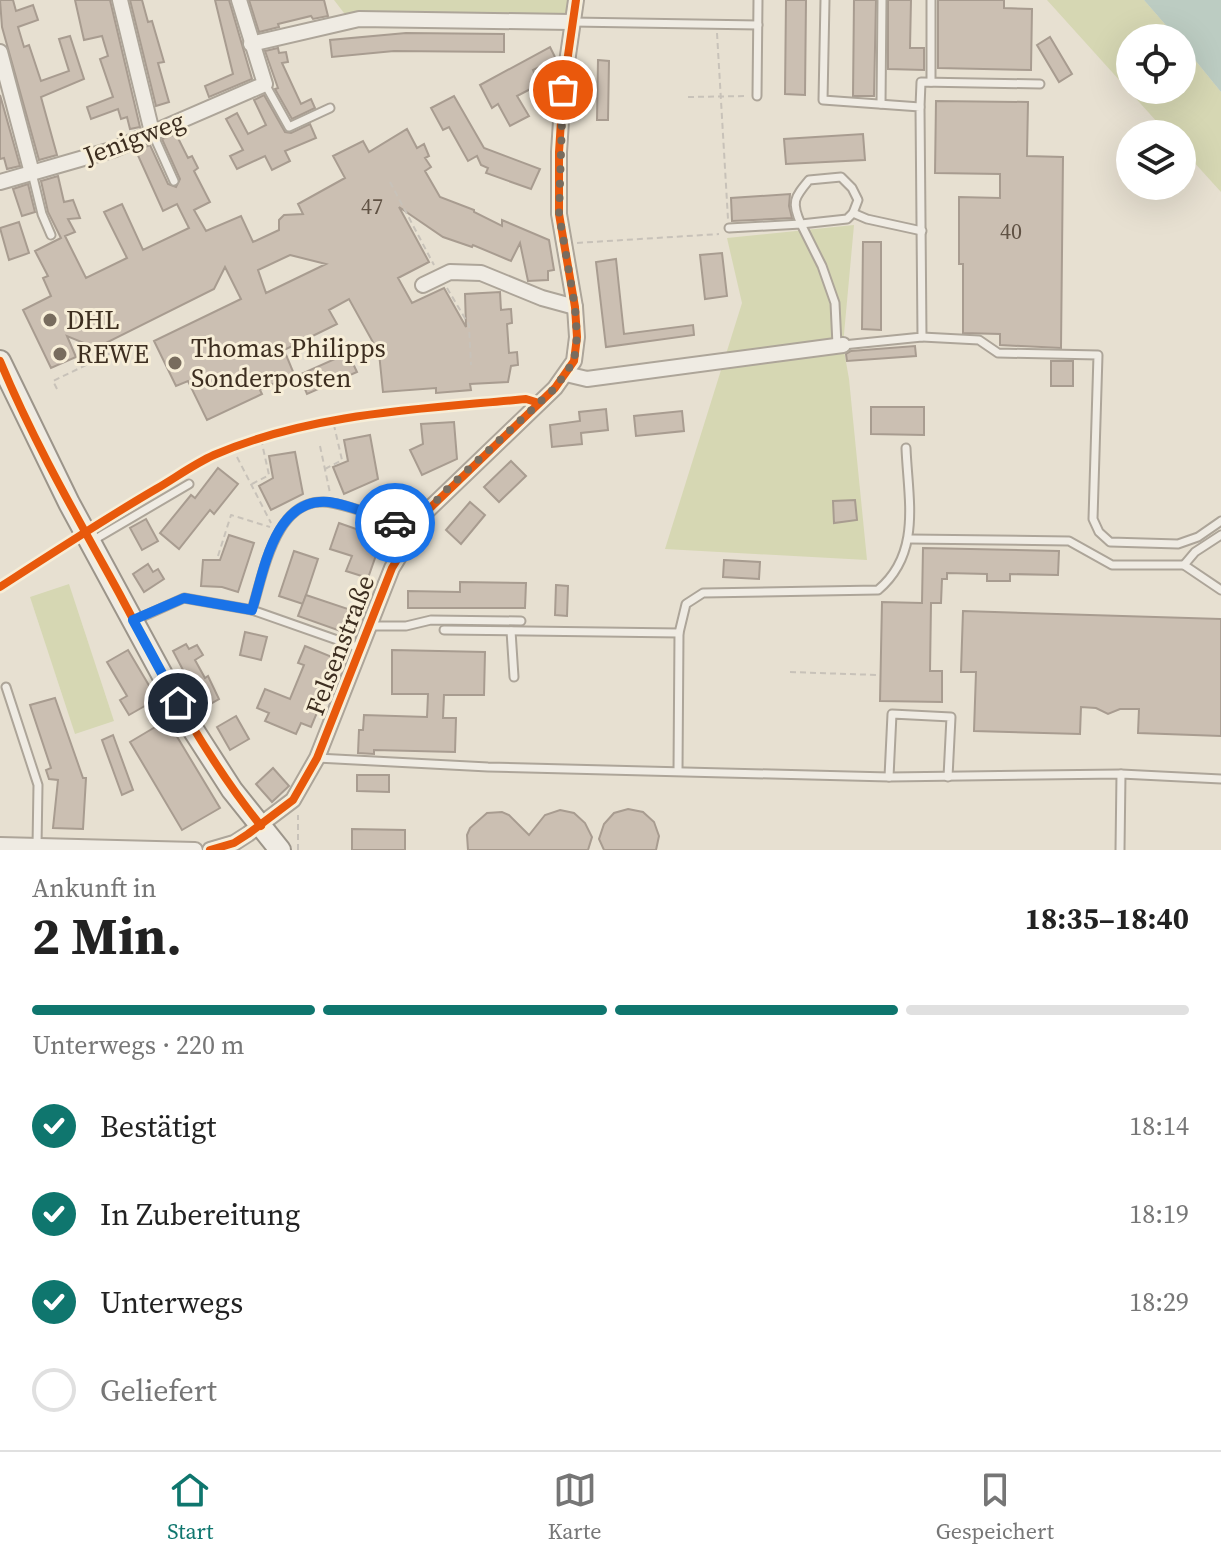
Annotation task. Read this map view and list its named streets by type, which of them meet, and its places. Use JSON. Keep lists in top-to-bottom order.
{
  "streets": {
    "street": ["Jenigweg", "Felsenstraße"]
  },
  "places": ["DHL", "REWE", "Thomas Philipps Sonderposten"],
  "house_numbers": ["47", "40"],
  "page": {
    "heading": ["2 Min.", "Ankunft in", "18:35–18:40"],
    "bar": "Unterwegs · 220 m",
    "list": [
      ["Bestätigt", "18:14"],
      ["In Zubereitung", "18:19"],
      ["Unterwegs", "18:29"],
      "Geliefert"
    ],
    "tabs": ["Start", "Karte", "Gespeichert"]
  }
}
